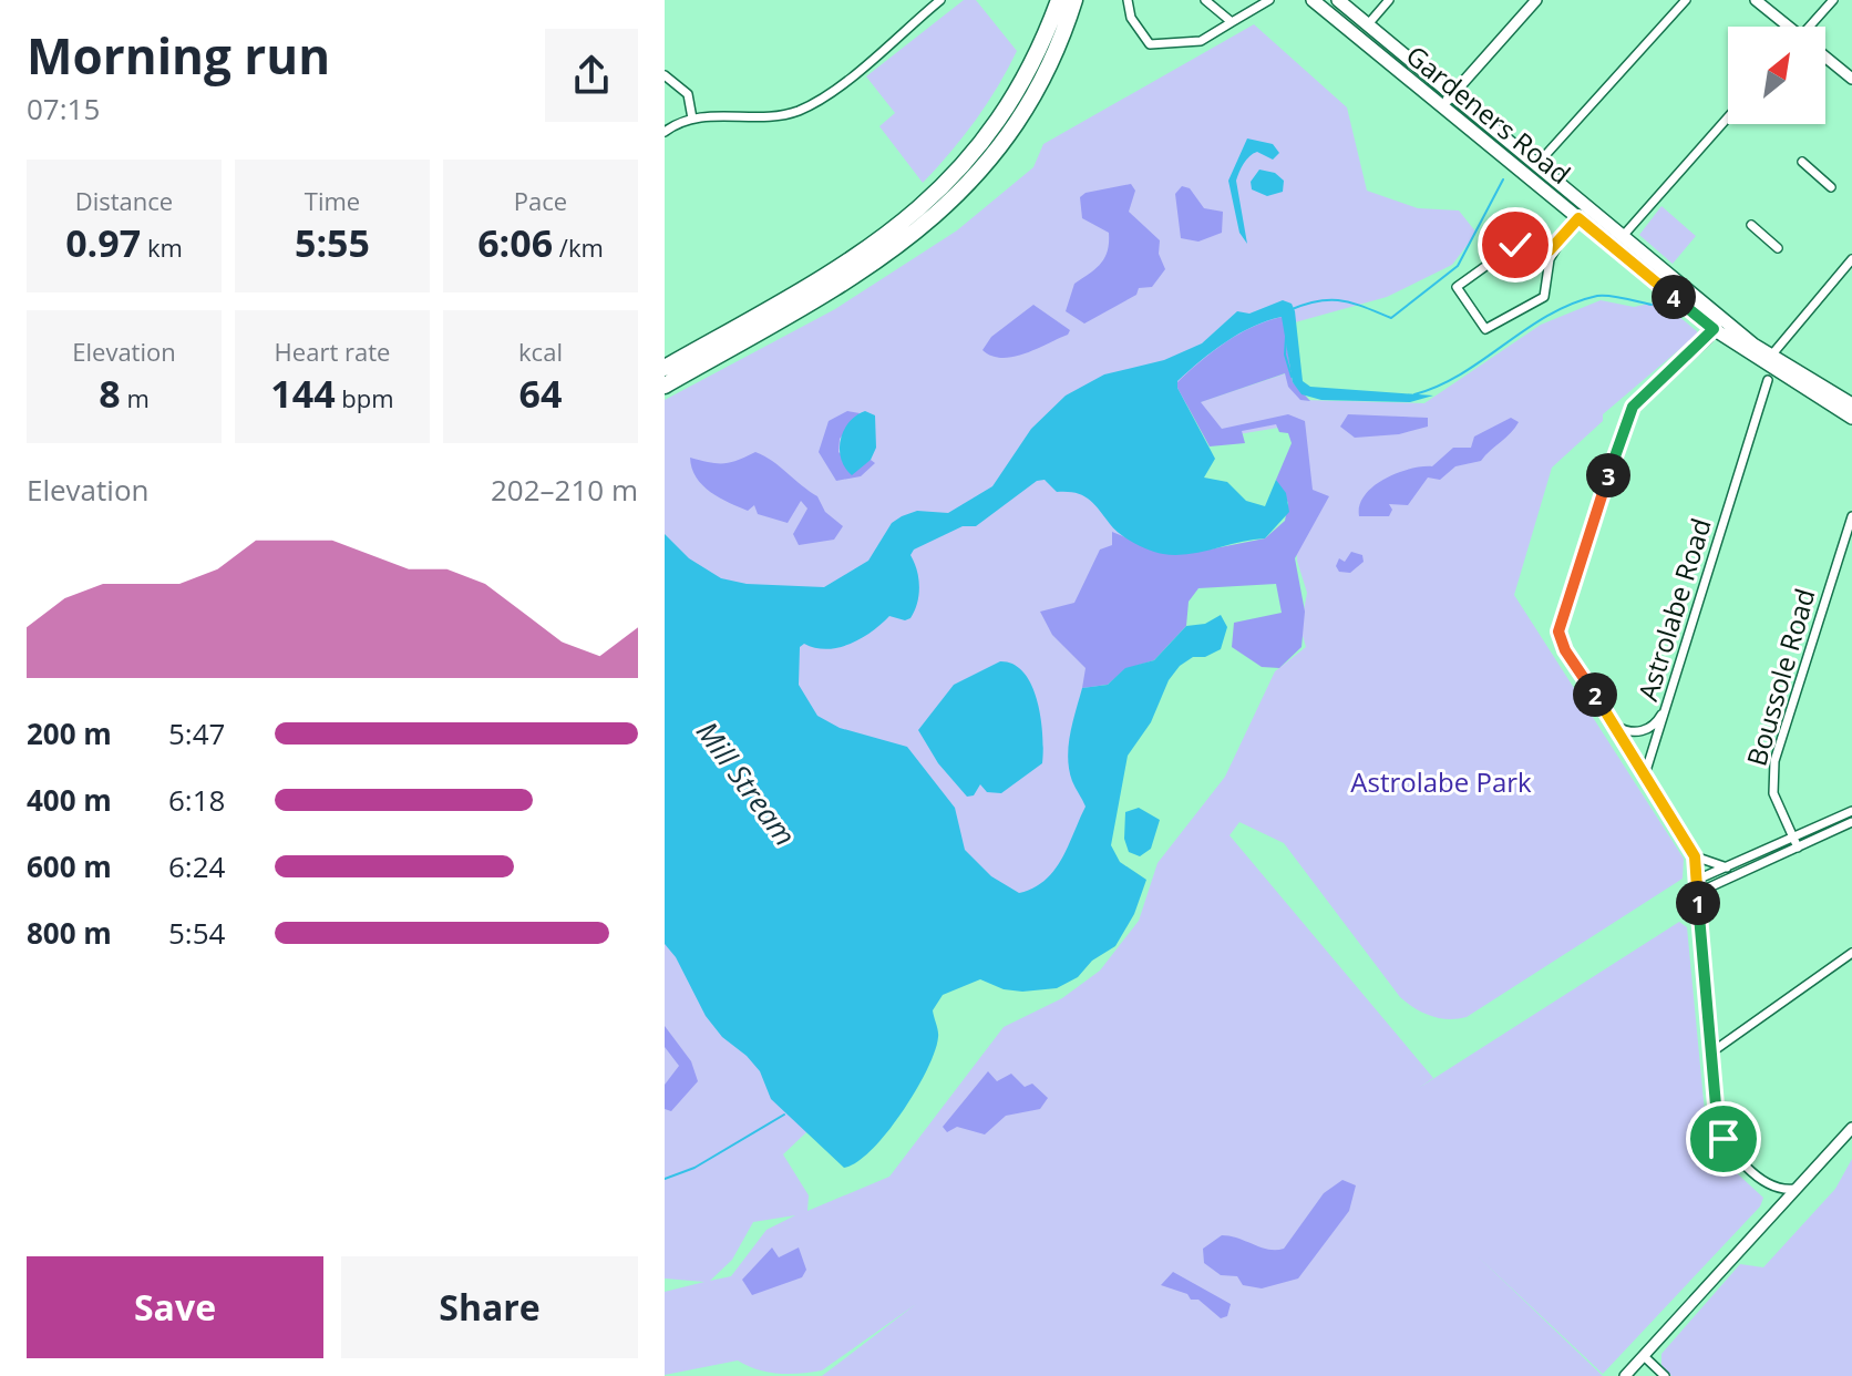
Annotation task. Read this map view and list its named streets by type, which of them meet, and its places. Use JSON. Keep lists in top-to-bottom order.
{
  "streets": {
    "main road": ["Gardeners Road"],
    "street": ["Astrolabe Road", "Boussole Road"]
  },
  "water": ["Mill Stream"],
  "parks": ["Astrolabe Park"],
  "north": "top right",
  "page": {
    "heading": ["Morning run", "07:15"],
    "stats": [
      ["Distance", "0.97 km"],
      ["Time", "5:55"],
      ["Pace", "6:06 /km"],
      ["Elevation", "8 m"],
      ["Heart rate", "144 bpm"],
      ["kcal", "64"]
    ],
    "pins": [
      "4",
      "3",
      "2",
      "1"
    ],
    "chart": ["Elevation", "202–210 m"],
    "list": [
      {
        "name": "200 m",
        "note": "5:47"
      },
      {
        "name": "400 m",
        "note": "6:18"
      },
      {
        "name": "600 m",
        "note": "6:24"
      },
      {
        "name": "800 m",
        "note": "5:54"
      }
    ],
    "buttons": ["Save", "Share"]
  }
}
